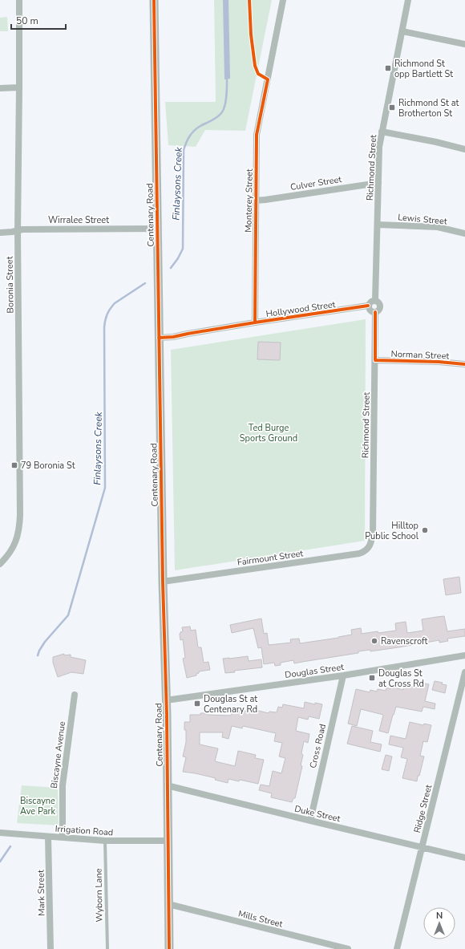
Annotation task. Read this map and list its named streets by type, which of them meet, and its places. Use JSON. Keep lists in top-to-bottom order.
{
  "streets": {
    "main road": ["Centenary Road"],
    "street": [
      "Richmond Street",
      "Culver Street",
      "Monterey Street",
      "Lewis Street",
      "Wirralee Street",
      "Boronia Street",
      "Hollywood Street",
      "Norman Street",
      "Fairmount Street",
      "Douglas Street",
      "Cross Road",
      "Biscayne Avenue",
      "Ridge Street",
      "Duke Street",
      "Irrigation Road",
      "Mark Street",
      "Mills Street"
    ],
    "lane": ["Wyborn Lane"]
  },
  "crossings": [
    ["Richmond Street", "Culver Street"],
    ["Richmond Street", "Lewis Street"],
    ["Richmond Street", "Hollywood Street"],
    ["Richmond Street", "Norman Street"],
    ["Richmond Street", "Fairmount Street"],
    ["Culver Street", "Monterey Street"],
    ["Monterey Street", "Hollywood Street"],
    ["Centenary Road", "Wirralee Street"],
    ["Centenary Road", "Hollywood Street"],
    ["Centenary Road", "Fairmount Street"],
    ["Centenary Road", "Douglas Street"],
    ["Centenary Road", "Duke Street"],
    ["Centenary Road", "Irrigation Road"],
    ["Centenary Road", "Mills Street"],
    ["Wirralee Street", "Boronia Street"],
    ["Douglas Street", "Cross Road"],
    ["Cross Road", "Duke Street"],
    ["Biscayne Avenue", "Irrigation Road"],
    ["Ridge Street", "Duke Street"],
    ["Irrigation Road", "Mark Street"],
    ["Irrigation Road", "Wyborn Lane"]
  ],
  "water": ["Finlaysons Creek"],
  "parks": ["Ted Burge Sports Ground", "Biscayne Ave Park"],
  "places": {
    "transit": [
      "Richmond St opp Bartlett St",
      "Richmond St at Brotherton St",
      "79 Boronia St",
      "Douglas St at Cross Rd",
      "Douglas St at Centenary Rd"
    ],
    "other": ["Hilltop Public School", "Ravenscroft"]
  },
  "scale_bar": "50 m",
  "north": "top"
}
